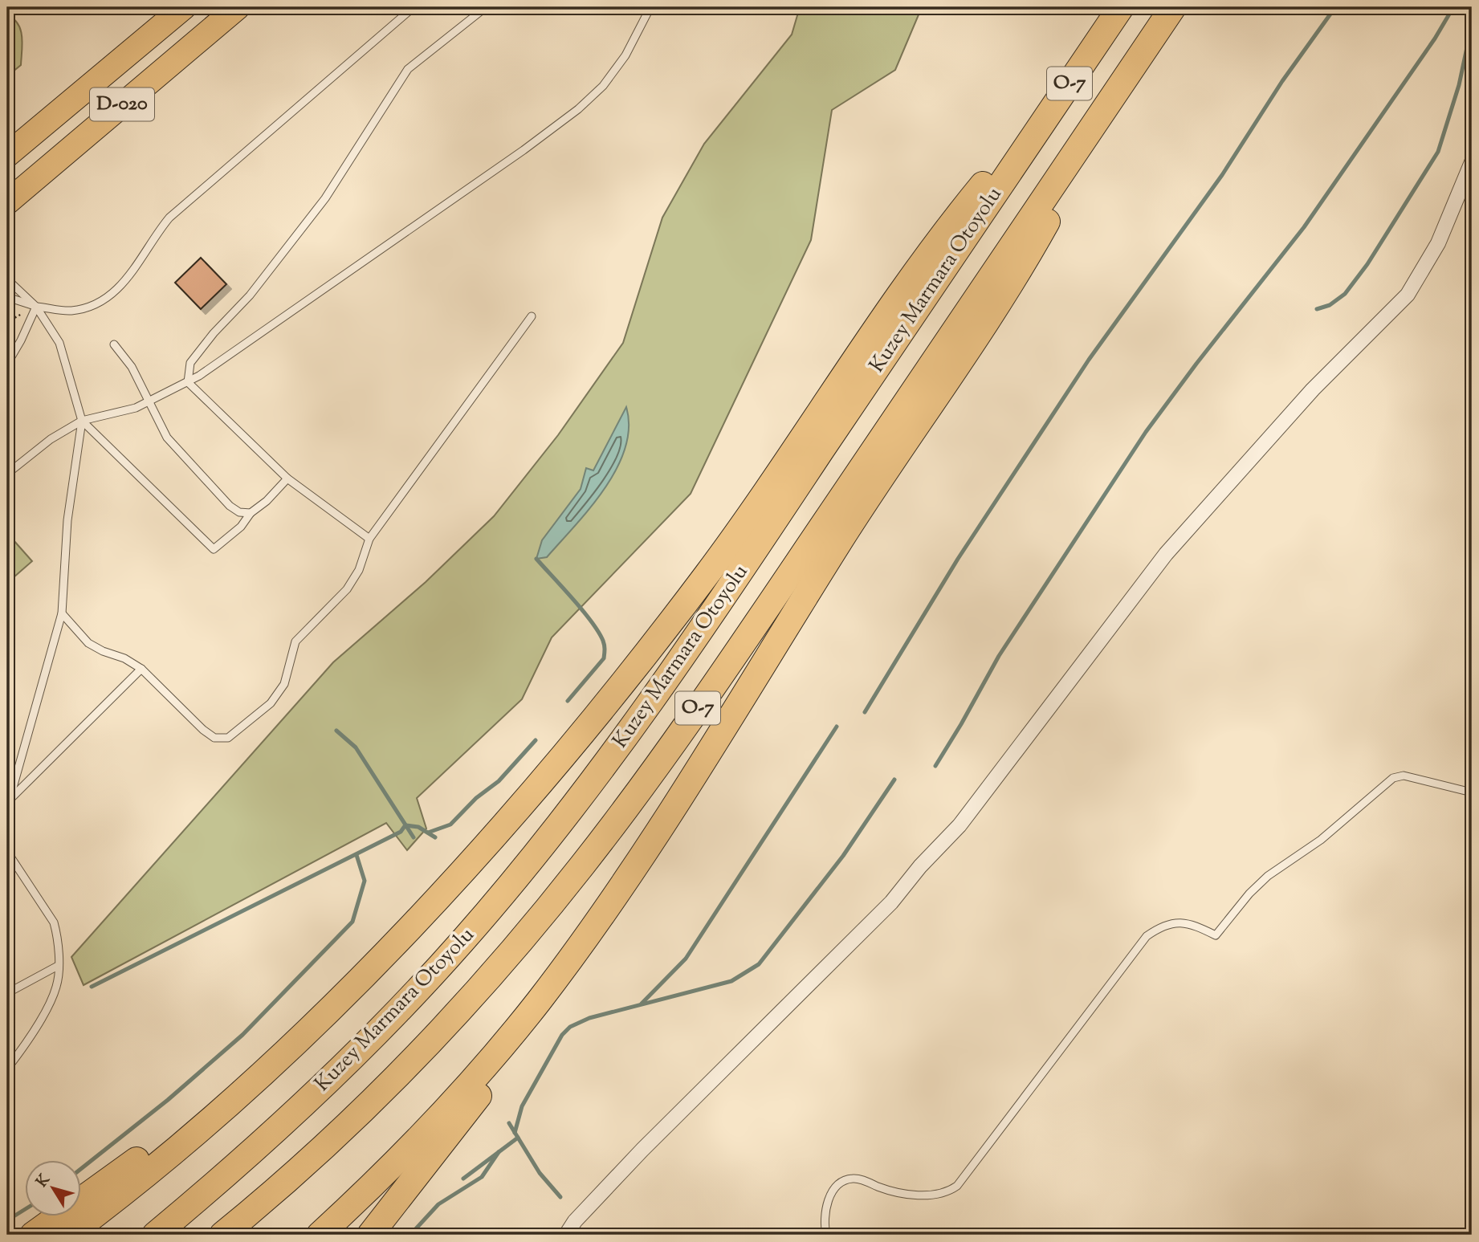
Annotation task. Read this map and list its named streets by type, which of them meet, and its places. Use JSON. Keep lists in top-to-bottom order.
{
  "streets": {
    "highway": ["O-7", "D-020", "Kuzey Marmara Otoyolu"]
  },
  "north": "top left"
}
